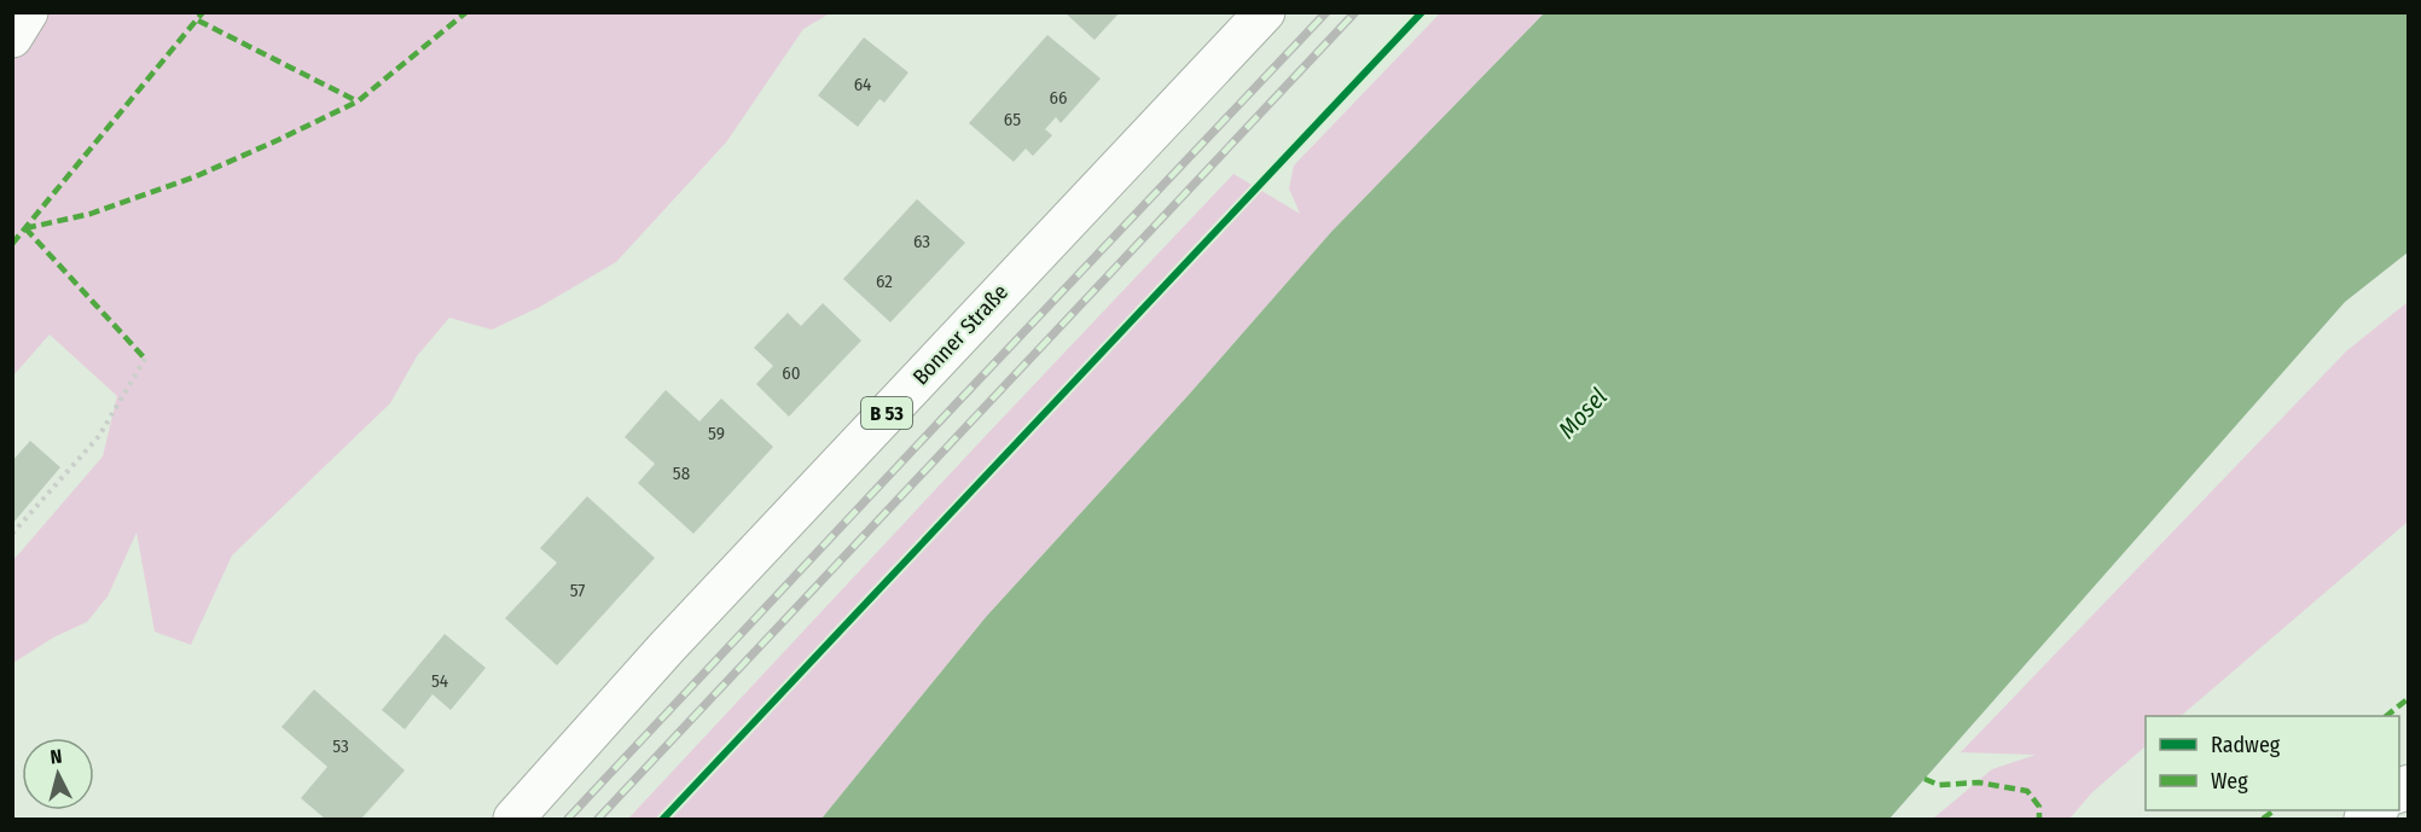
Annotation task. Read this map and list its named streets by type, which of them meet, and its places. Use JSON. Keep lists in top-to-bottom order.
{
  "streets": {
    "main road": ["Bonner Straße", "B 53"]
  },
  "water": ["Mosel"],
  "house_numbers": [
    "64",
    "66",
    "65",
    "63",
    "62",
    "60",
    "59",
    "58",
    "57",
    "54",
    "53"
  ],
  "legend": ["Radweg", "Weg"],
  "north": "top"
}
